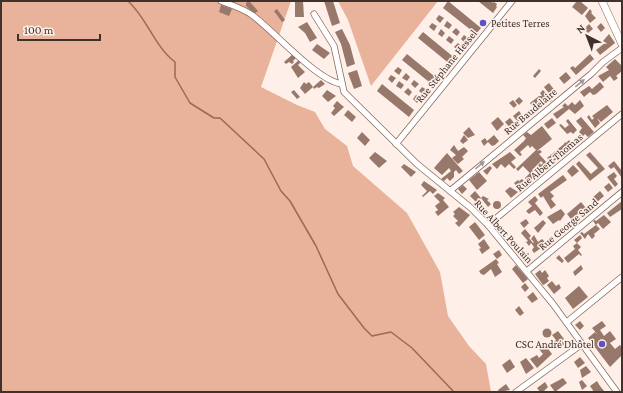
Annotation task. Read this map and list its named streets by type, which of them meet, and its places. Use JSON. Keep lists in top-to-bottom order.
{
  "streets": {
    "street": [
      "Rue Stéphane Hessel",
      "Rue Baudelaire",
      "Rue Albert Thomas",
      "Rue George Sand",
      "Rue Albert Poulain"
    ]
  },
  "crossings": [
    ["Rue Stéphane Hessel", "Rue Albert Poulain"],
    ["Rue Baudelaire", "Rue Albert Poulain"],
    ["Rue Albert Thomas", "Rue Albert Poulain"],
    ["Rue George Sand", "Rue Albert Poulain"]
  ],
  "one_way": ["Rue Baudelaire"],
  "places": ["Petites Terres", "CSC André Dhôtel"],
  "scale_bar": "100 m",
  "north": "top left"
}
